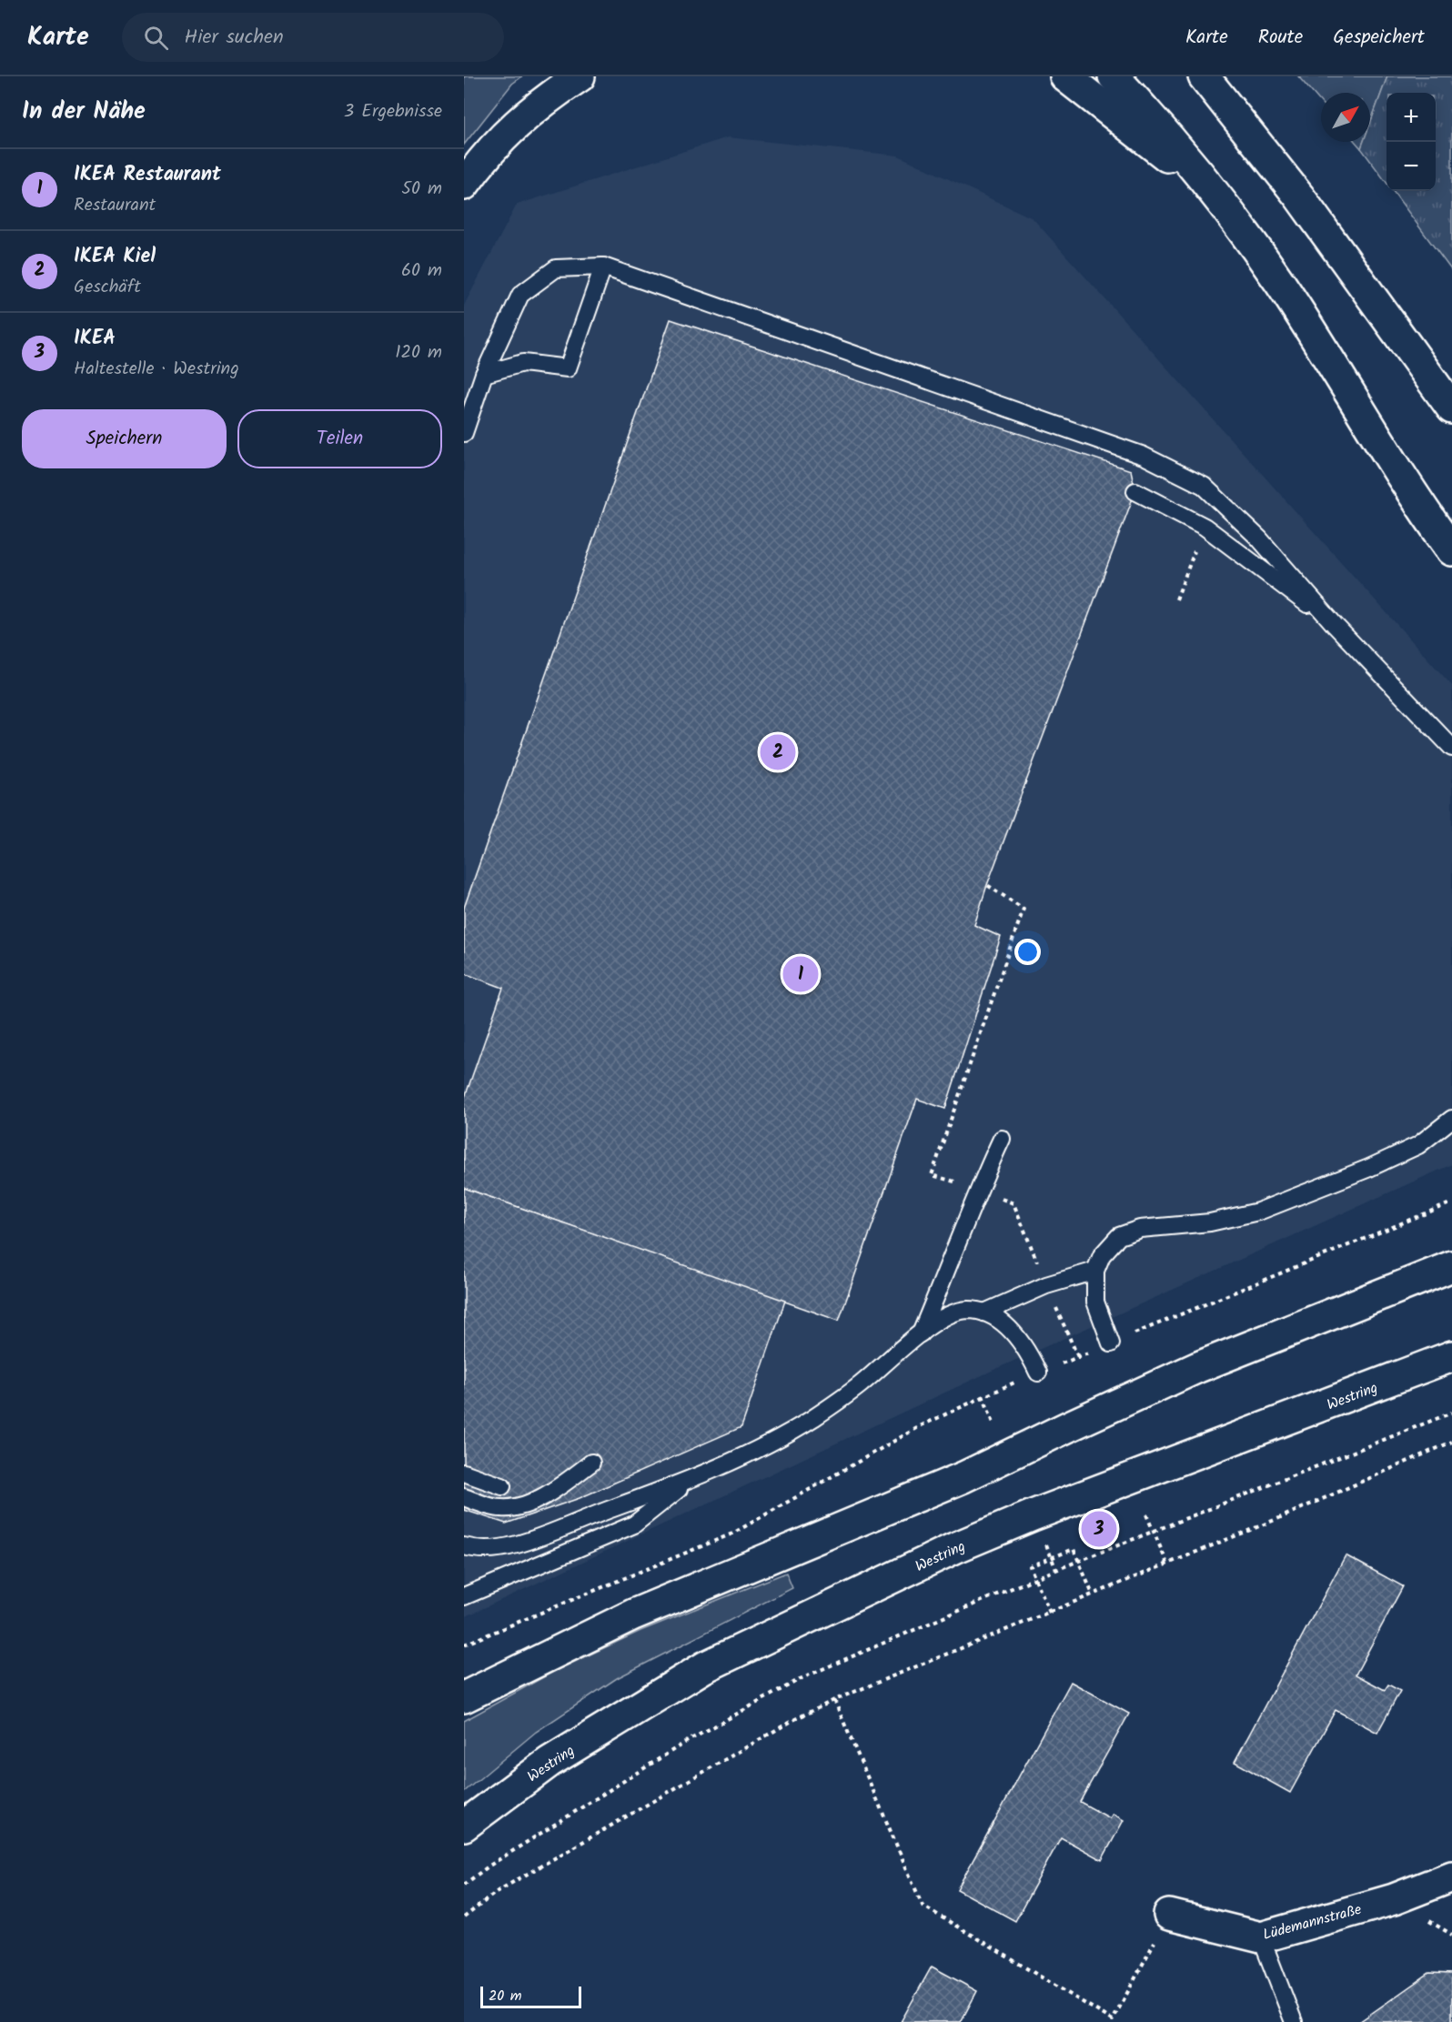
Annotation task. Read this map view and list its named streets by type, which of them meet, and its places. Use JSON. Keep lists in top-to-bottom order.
{
  "streets": {
    "main road": ["Westring", "Lüdemannstraße"]
  },
  "scale_bar": "20 m",
  "north": "top right",
  "page": {
    "header": "Karte",
    "search": "Hier suchen",
    "nav": ["Karte", "Route", "Gespeichert"],
    "heading": ["In der Nähe", "3 Ergebnisse"],
    "map_buttons": ["+", "−"],
    "list": [
      {
        "mark": "1",
        "name": "IKEA Restaurant",
        "note": "Restaurant",
        "value": "50 m"
      },
      {
        "mark": "2",
        "name": "IKEA Kiel",
        "note": "Geschäft",
        "value": "60 m"
      },
      {
        "mark": "3",
        "name": "IKEA",
        "note": "Haltestelle · Westring",
        "value": "120 m"
      }
    ],
    "buttons": ["Speichern", "Teilen"],
    "pins": ["2", "1", "3"],
    "scale": "20 m"
  }
}
